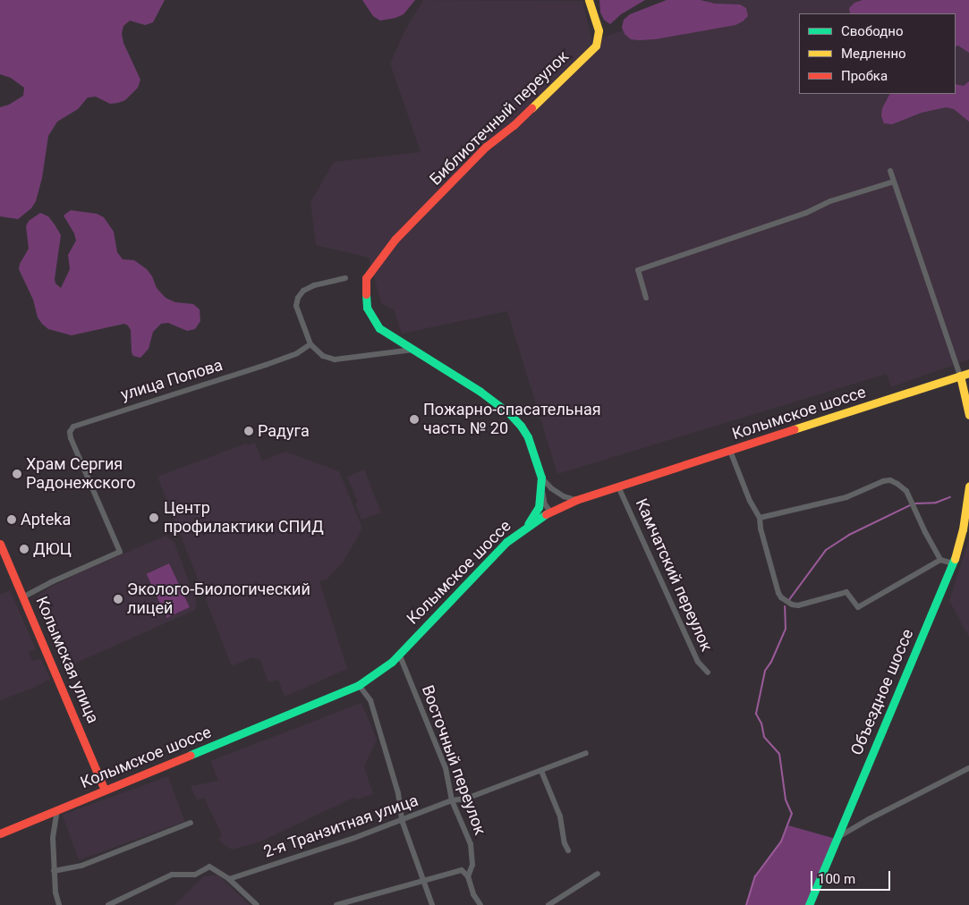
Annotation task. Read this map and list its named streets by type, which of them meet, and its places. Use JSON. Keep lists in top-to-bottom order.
{
  "streets": {
    "main road": [
      "Библиотечный переулок",
      "Колымское шоссе",
      "Колымская улица",
      "Объездное шоссе"
    ],
    "street": [
      "улица Попова",
      "Камчатский переулок",
      "Восточный переулок",
      "2-я Транзитная улица"
    ]
  },
  "crossings": [
    ["Библиотечный переулок", "Колымское шоссе"],
    ["улица Попова", "Колымская улица"],
    ["Колымское шоссе", "Камчатский переулок"],
    ["Колымское шоссе", "Колымская улица"],
    ["Колымское шоссе", "Восточный переулок"],
    ["Восточный переулок", "2-я Транзитная улица"]
  ],
  "places": [
    "Пожарно-спасательная часть № 20",
    "Радуга",
    "Храм Сергия Радонежского",
    "Центр профилактики СПИД",
    "Apteka",
    "ДЮЦ",
    "Эколого-Биологический лицей"
  ],
  "legend": ["Свободно", "Медленно", "Пробка"],
  "scale_bar": "100 m"
}
